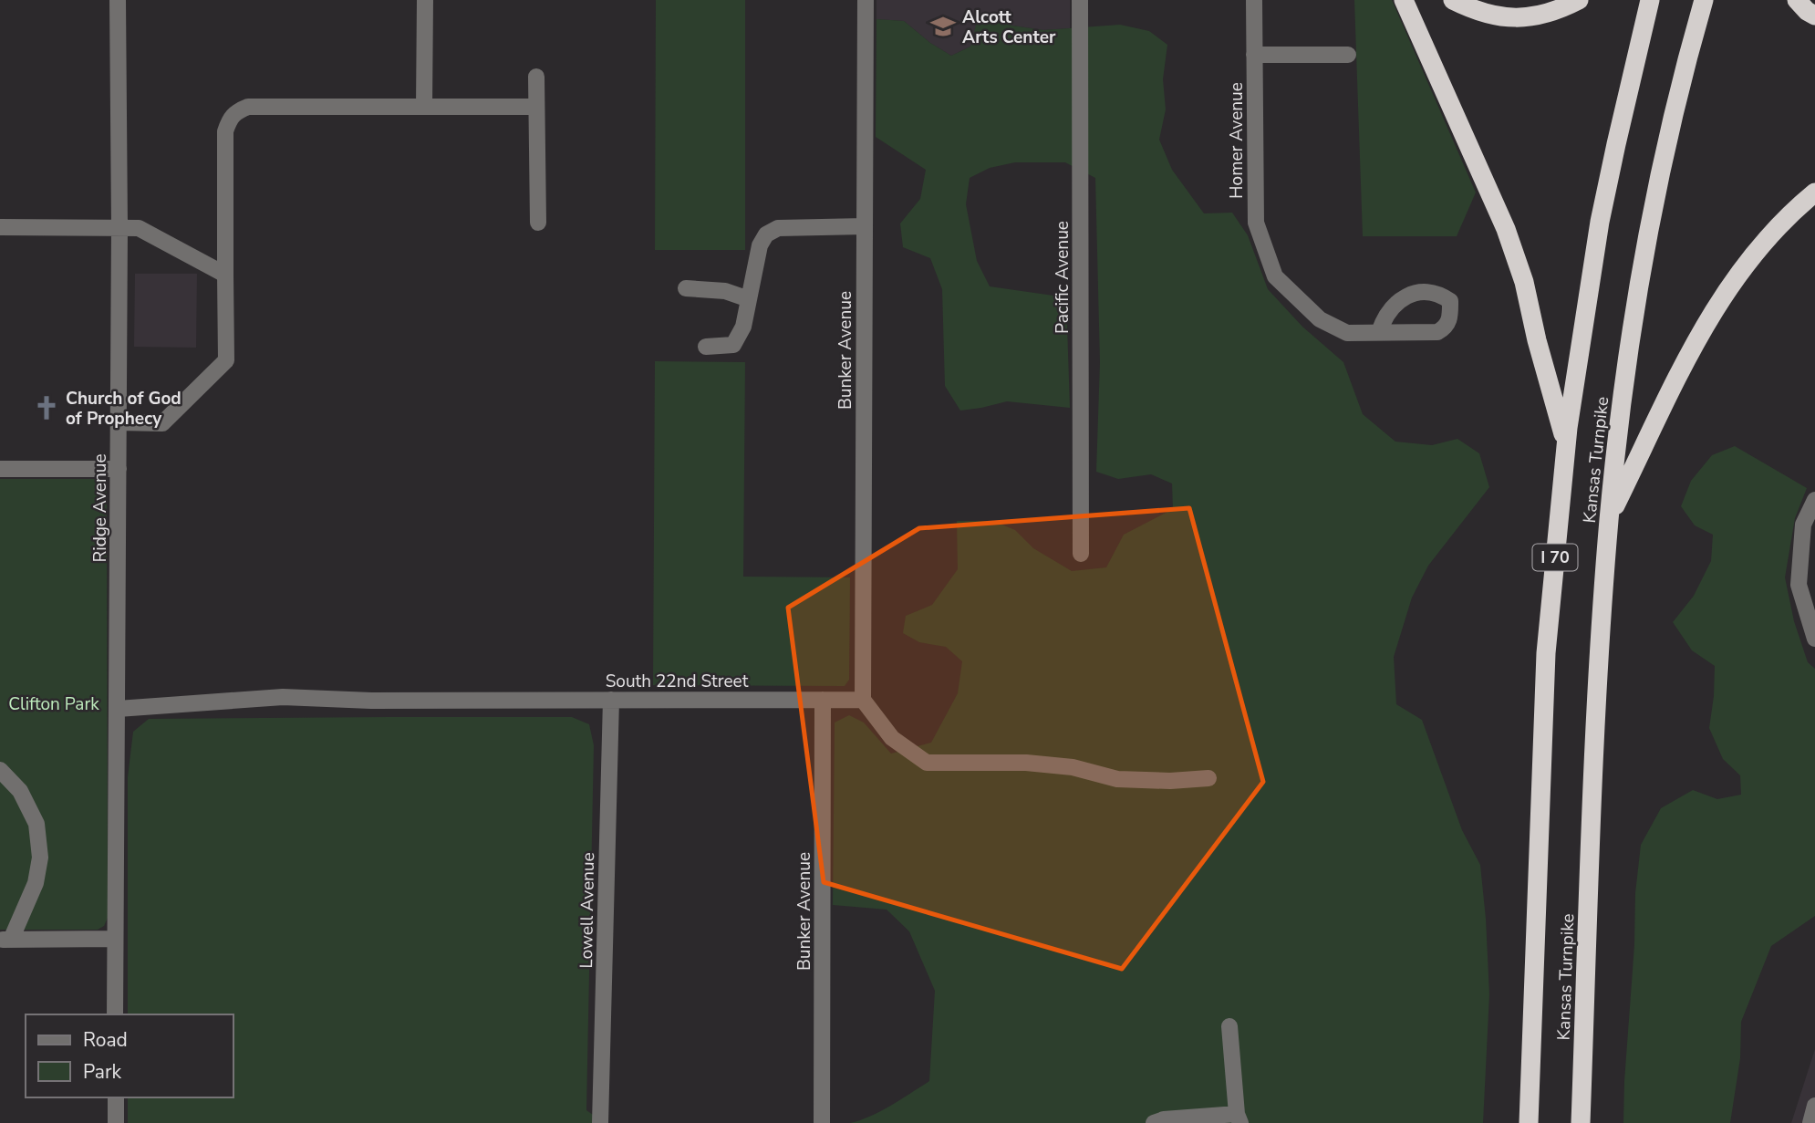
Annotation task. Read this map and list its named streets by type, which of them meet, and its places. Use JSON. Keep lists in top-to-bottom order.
{
  "streets": {
    "highway": ["Kansas Turnpike", "I 70"],
    "street": [
      "Homer Avenue",
      "Pacific Avenue",
      "Bunker Avenue",
      "Ridge Avenue",
      "South 22nd Street",
      "Lowell Avenue"
    ]
  },
  "crossings": [
    ["Bunker Avenue", "South 22nd Street"],
    ["Ridge Avenue", "South 22nd Street"],
    ["South 22nd Street", "Lowell Avenue"]
  ],
  "parks": ["Clifton Park"],
  "places": {
    "school or university": ["Alcott Arts Center"],
    "church": ["Church of God of Prophecy"]
  },
  "legend": ["Road", "Park"]
}
